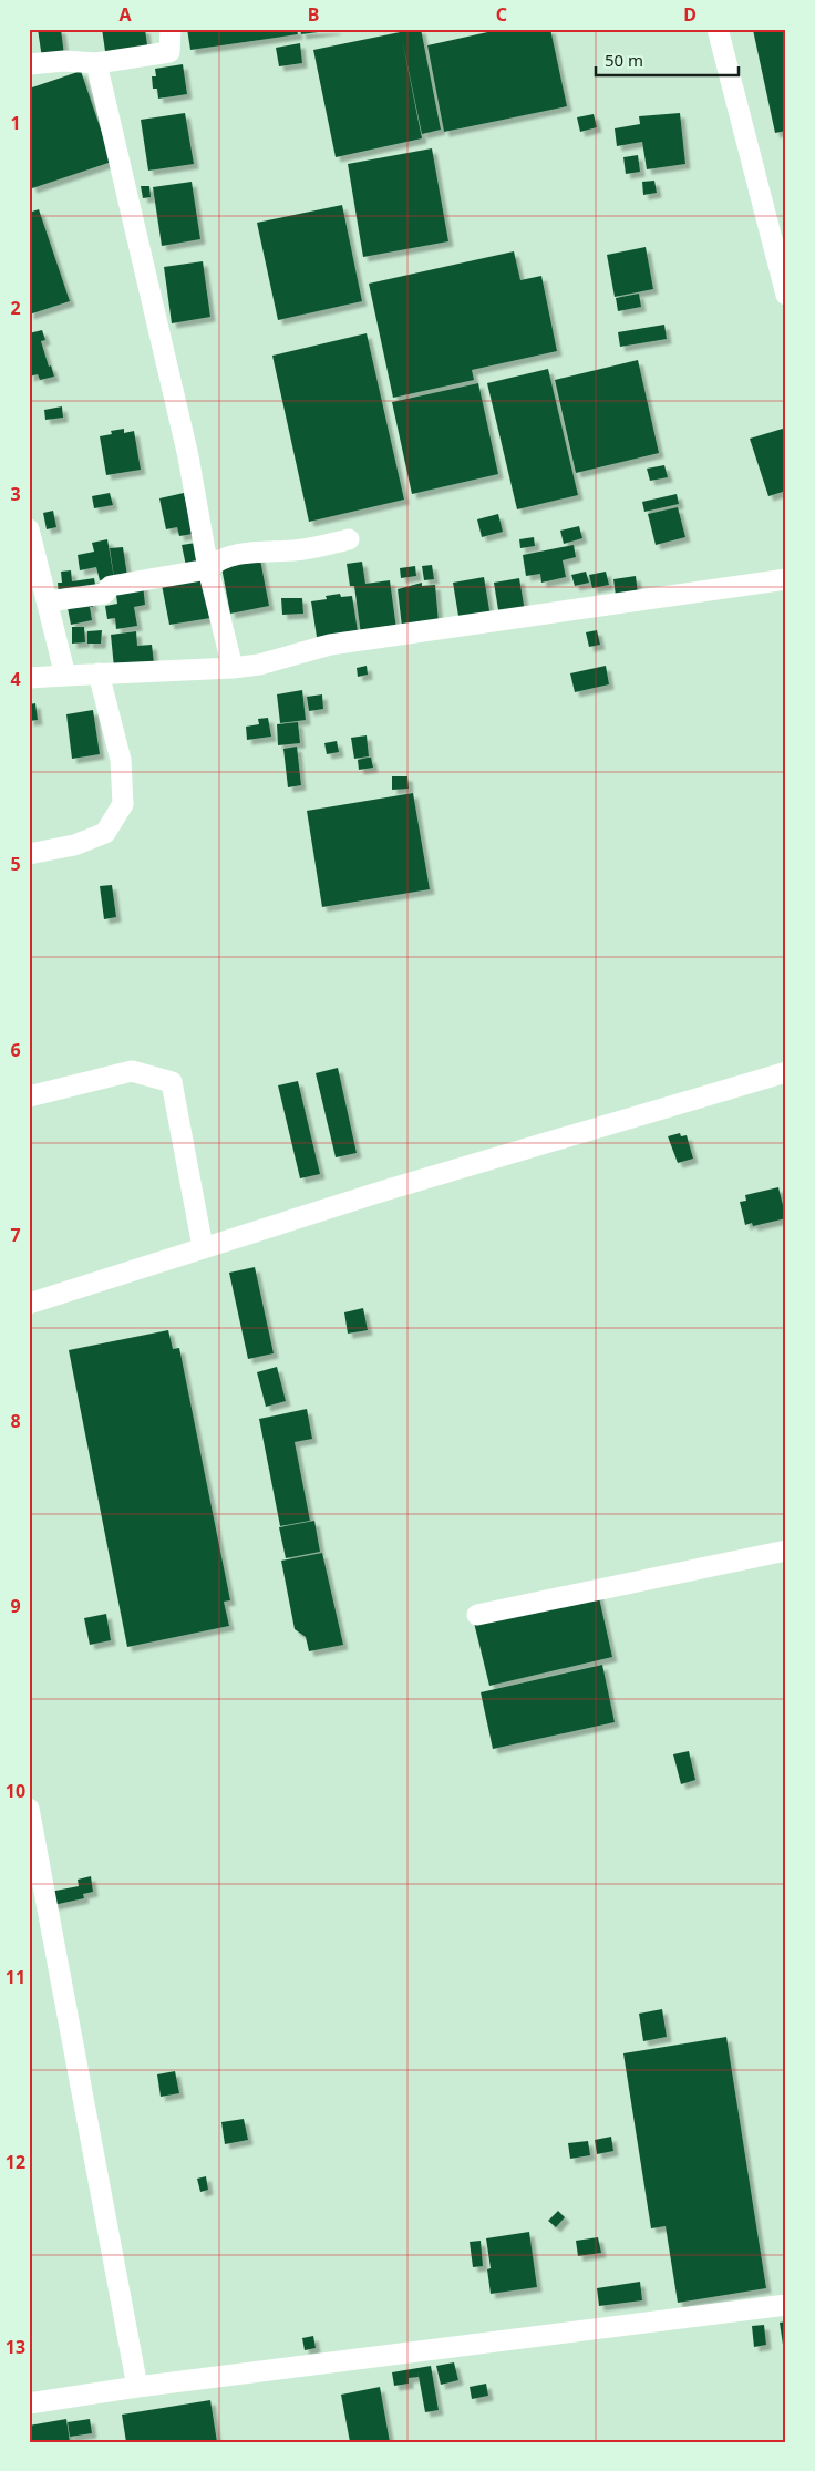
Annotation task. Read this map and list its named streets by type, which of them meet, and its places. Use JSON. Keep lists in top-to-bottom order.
{
  "scale_bar": "50 m",
  "grid": {
    "columns": [
      "A",
      "B",
      "C",
      "D"
    ],
    "rows": [
      "1",
      "2",
      "3",
      "4",
      "5",
      "6",
      "7",
      "8",
      "9",
      "10",
      "11",
      "12",
      "13"
    ]
  }
}
